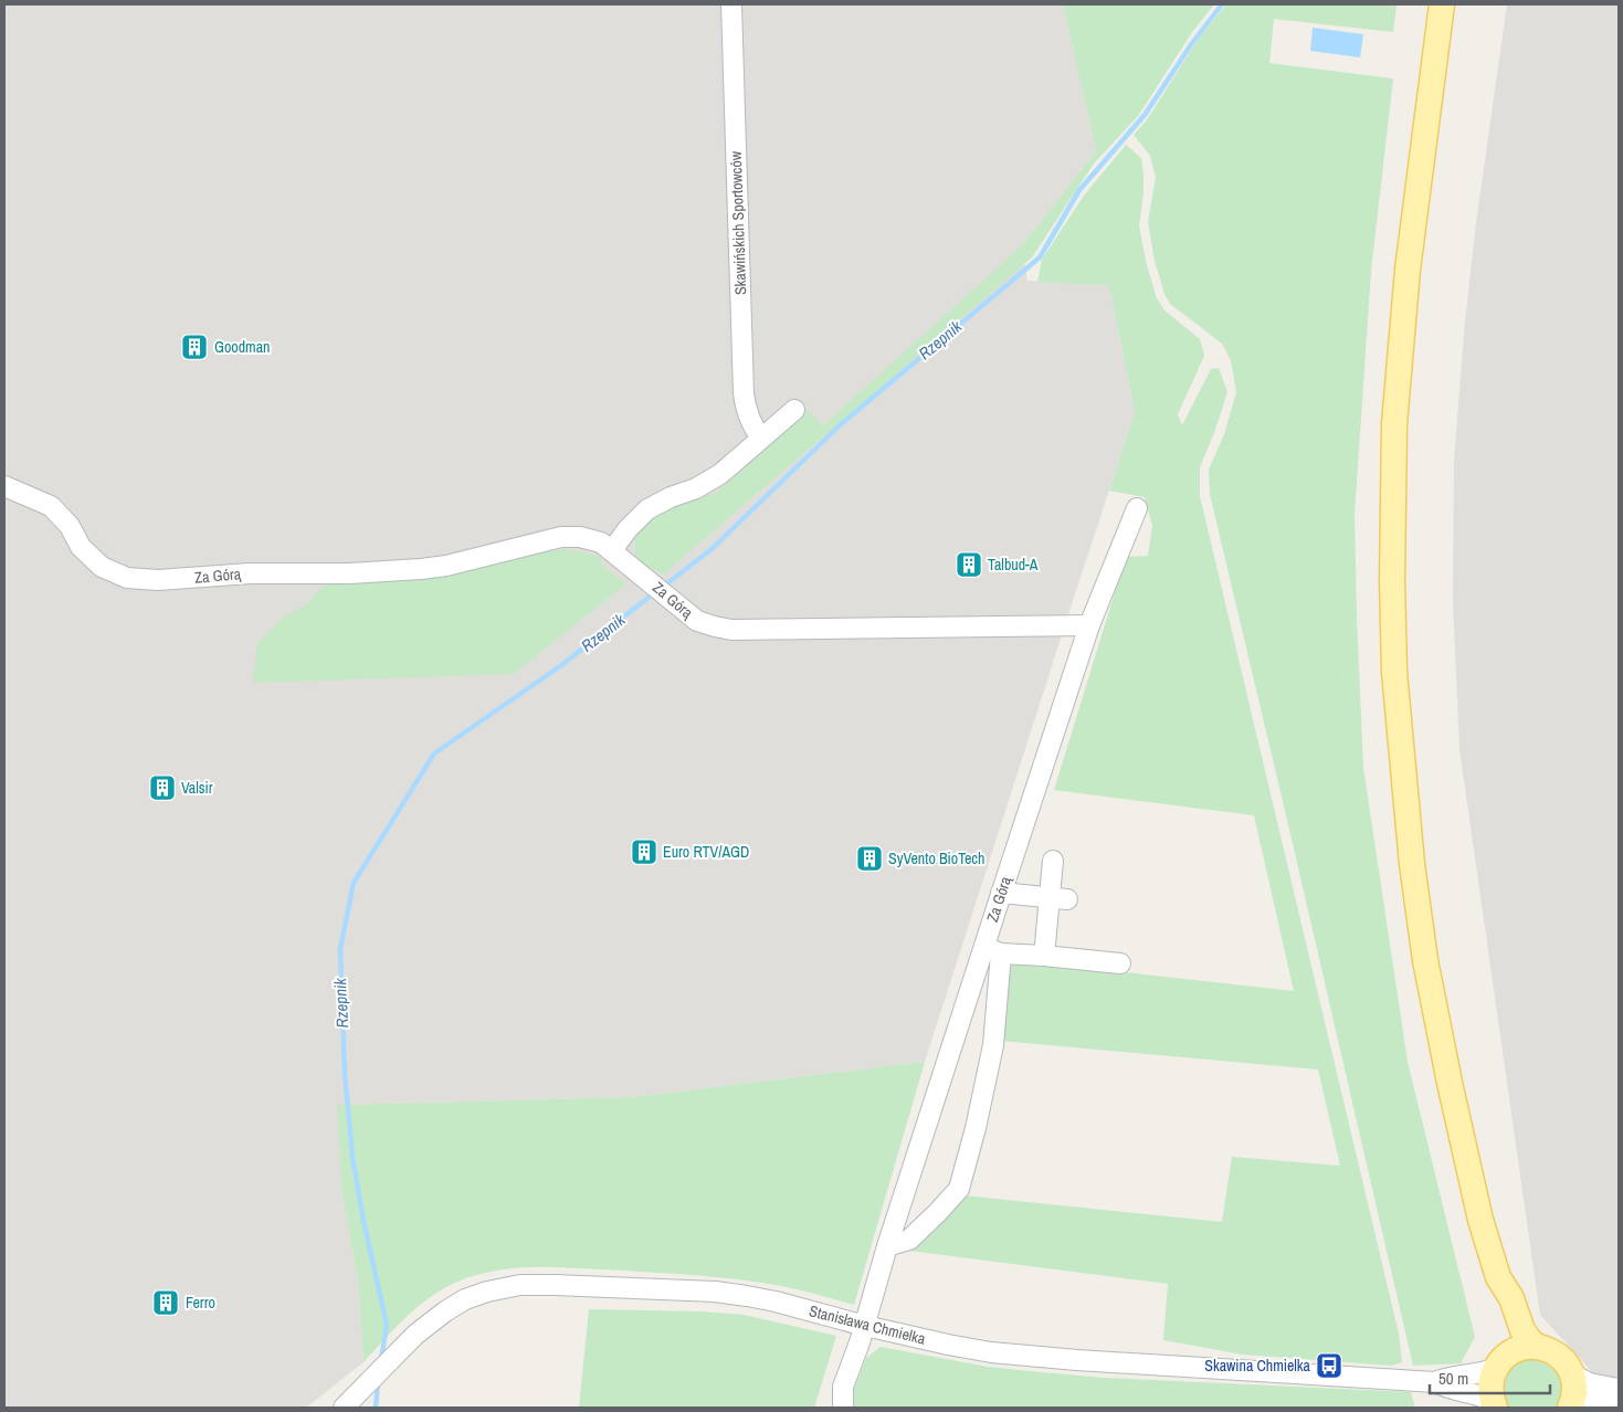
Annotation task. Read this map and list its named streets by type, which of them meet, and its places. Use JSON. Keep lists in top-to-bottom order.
{
  "streets": {
    "street": ["Skawińskich Sportowców", "Za Górą", "Stanisława Chmielka"]
  },
  "crossings": [
    ["Za Górą", "Stanisława Chmielka"]
  ],
  "water": ["Rzepnik"],
  "places": {
    "building": [
      "Goodman",
      "Talbud-A",
      "Valsir",
      "Euro RTV/AGD",
      "SyVento BioTech",
      "Ferro"
    ],
    "bus stop": ["Skawina Chmielka"]
  },
  "scale_bar": "50 m"
}
